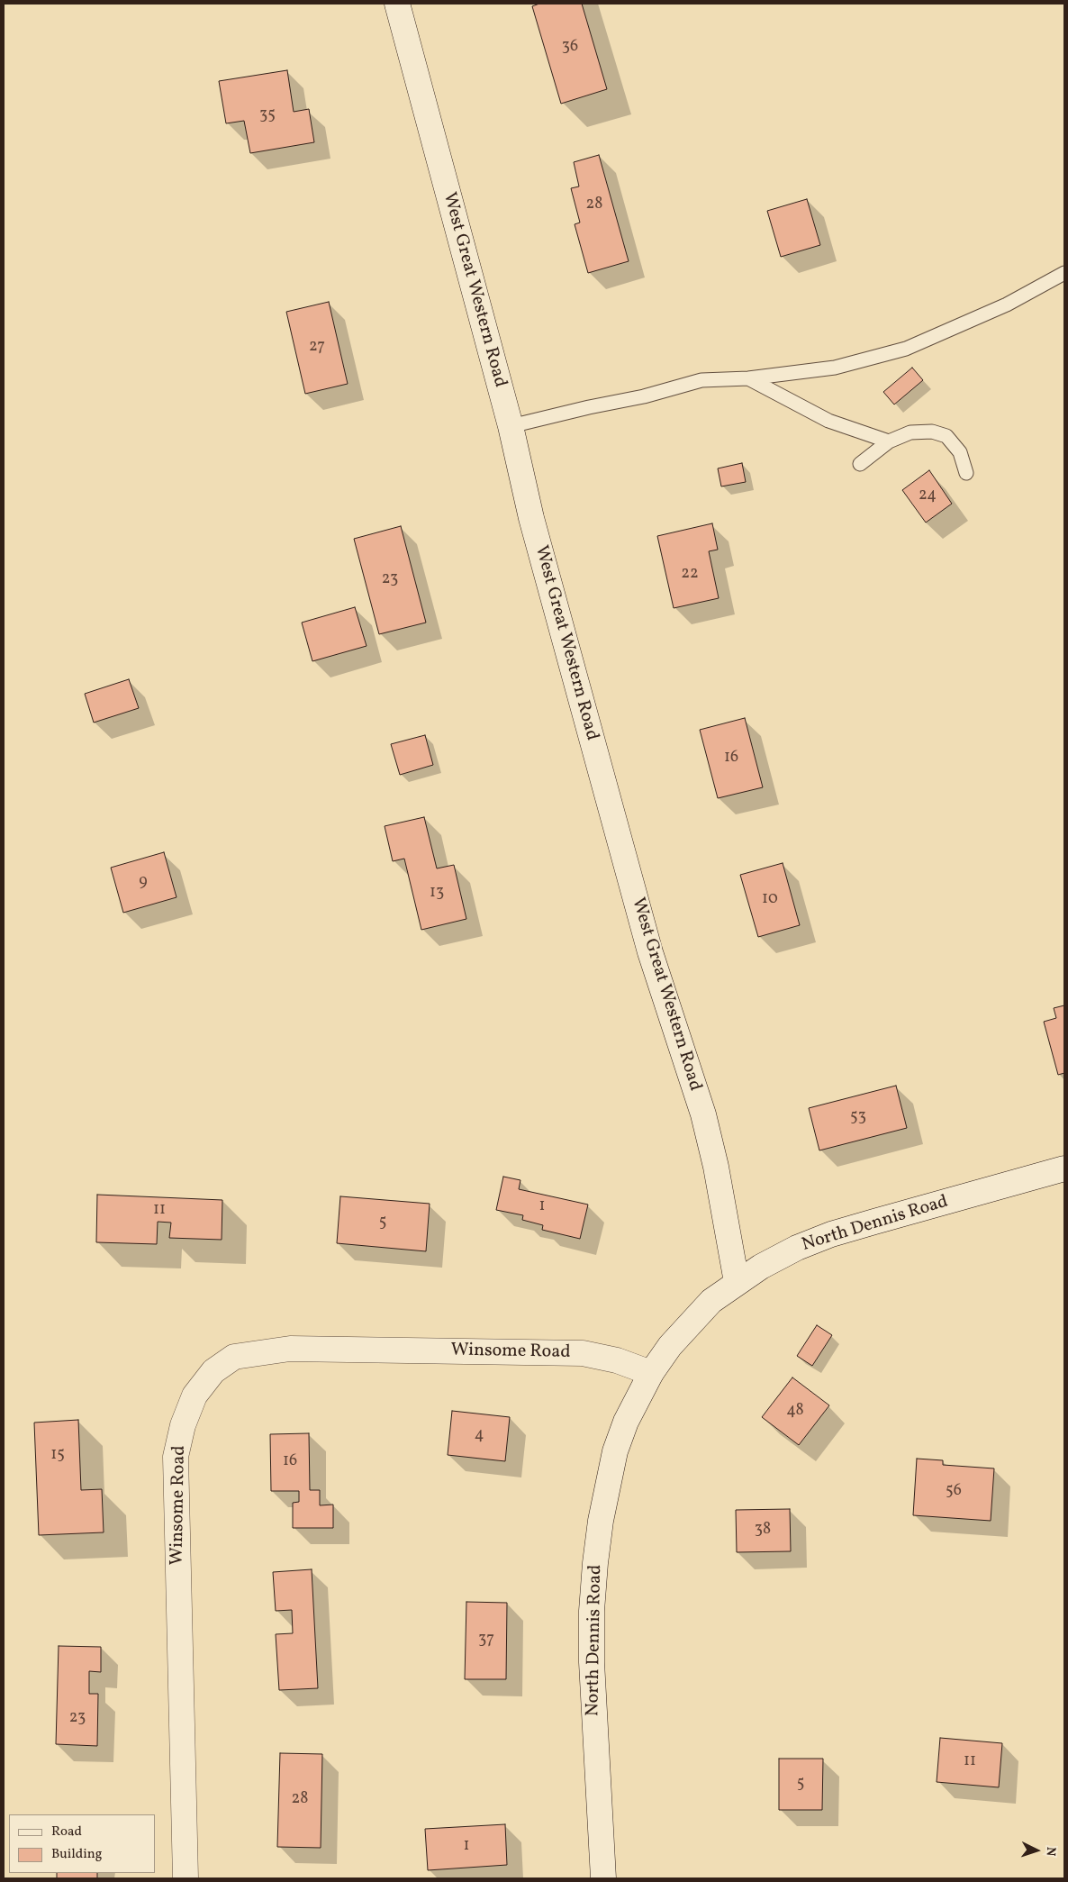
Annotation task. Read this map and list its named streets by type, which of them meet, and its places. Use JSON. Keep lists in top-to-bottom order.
{
  "streets": {
    "street": ["West Great Western Road", "North Dennis Road", "Winsome Road"]
  },
  "crossings": [
    ["West Great Western Road", "North Dennis Road"],
    ["North Dennis Road", "Winsome Road"]
  ],
  "house_numbers": [
    "36",
    "35",
    "28",
    "27",
    "24",
    "22",
    "23",
    "16",
    "9",
    "13",
    "10",
    "53",
    "1",
    "11",
    "5",
    "48",
    "4",
    "15",
    "16",
    "56",
    "38",
    "37",
    "23",
    "11",
    "5",
    "28",
    "1"
  ],
  "legend": ["Road", "Building"],
  "north": "right"
}
